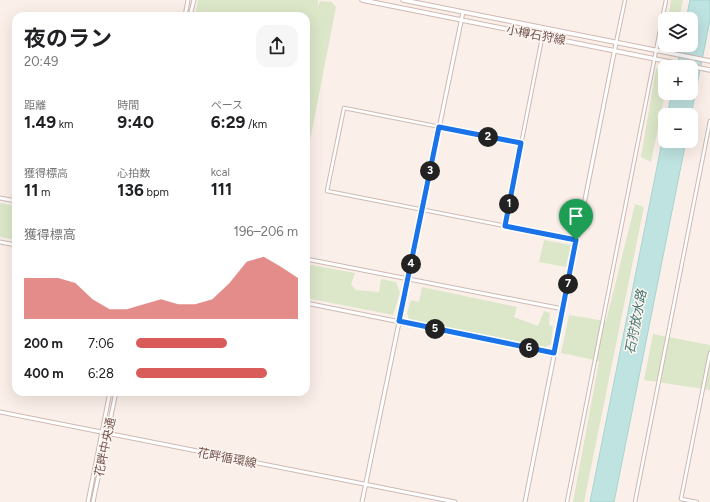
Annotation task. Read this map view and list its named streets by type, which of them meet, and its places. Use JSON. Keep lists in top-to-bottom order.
{
  "streets": {
    "main road": ["小樽石狩線"],
    "street": ["花畔中央通", "花畔循環線"]
  },
  "crossings": [
    ["花畔中央通", "花畔循環線"]
  ],
  "water": ["石狩放水路"],
  "page": {
    "map_buttons": ["+", "−"],
    "heading": ["夜のラン", "20:49"],
    "stats": [
      ["距離", "1.49 km"],
      ["時間", "9:40"],
      ["ペース", "6:29 /km"],
      ["獲得標高", "11 m"],
      ["心拍数", "136 bpm"],
      ["kcal", "111"]
    ],
    "pins": [
      "2",
      "3",
      "1",
      "4",
      "7",
      "5",
      "6"
    ],
    "chart": ["獲得標高", "196–206 m"],
    "list": [
      {
        "name": "200 m",
        "note": "7:06"
      },
      {
        "name": "400 m",
        "note": "6:28"
      }
    ]
  }
}
